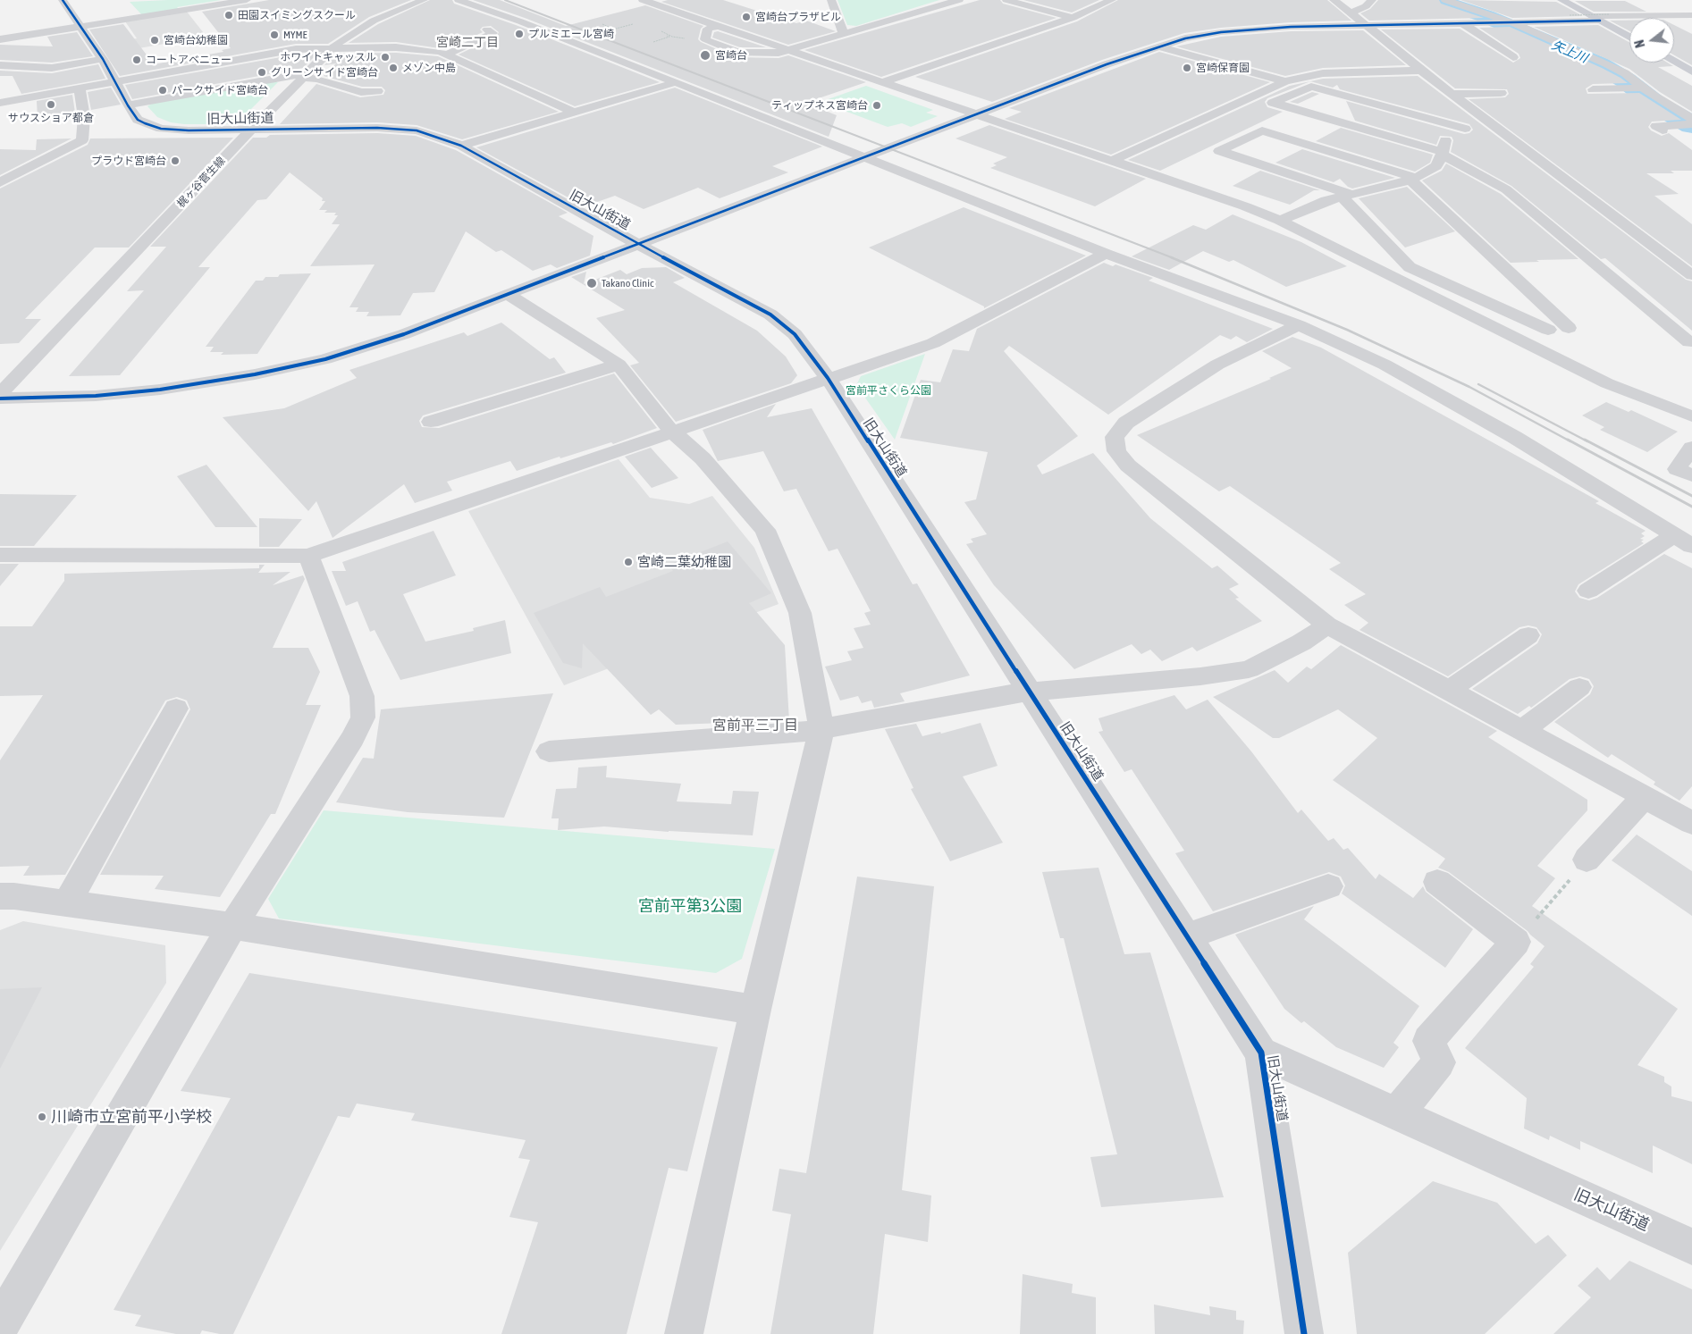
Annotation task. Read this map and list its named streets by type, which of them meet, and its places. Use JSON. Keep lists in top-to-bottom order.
{
  "streets": {
    "street": ["旧大山街道", "梶ヶ谷菅生線"]
  },
  "crossings": [
    ["旧大山街道", "梶ヶ谷菅生線"]
  ],
  "districts": ["宮崎二丁目", "宮前平三丁目"],
  "water": ["矢上川"],
  "parks": ["宮前平さくら公園", "宮前平第3公園"],
  "places": [
    "田園スイミングスクール",
    "宮崎台プラザビル",
    "プルミエール宮崎",
    "MYME",
    "宮崎台幼稚園",
    "宮崎台",
    "ホワイトキャッスル",
    "コートアベニュー",
    "メゾン中島",
    "宮崎保育園",
    "グリーンサイド宮崎台",
    "パークサイド宮崎台",
    "サウスショア都倉",
    "ティップネス宮崎台",
    "プラウド宮崎台",
    "Takano Clinic",
    "宮崎二葉幼稚園",
    "川崎市立宮前平小学校"
  ],
  "north": "left"
}
